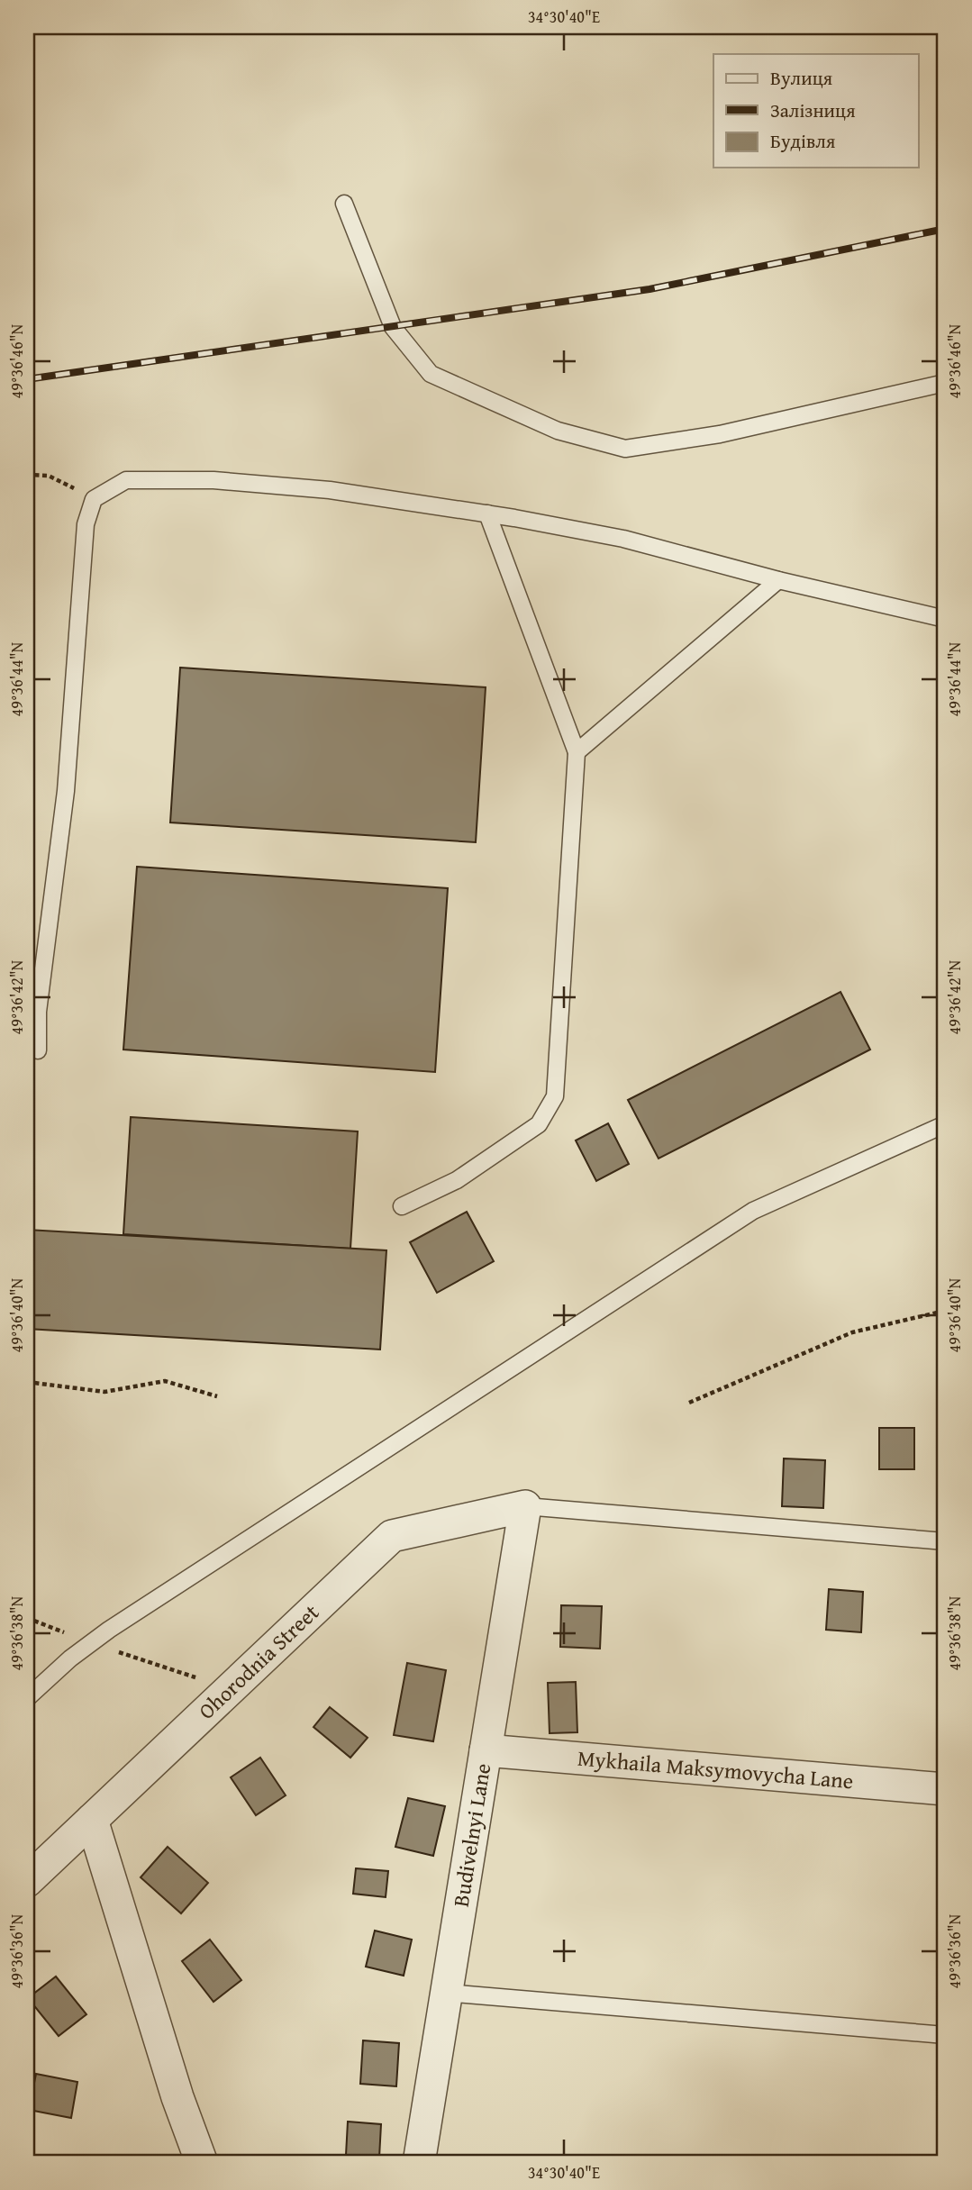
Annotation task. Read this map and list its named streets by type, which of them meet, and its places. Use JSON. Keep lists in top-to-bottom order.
{
  "streets": {
    "street": ["Ohorodnia Street", "Mykhaila Maksymovycha Lane", "Budivelnyi Lane"]
  },
  "crossings": [
    ["Ohorodnia Street", "Budivelnyi Lane"],
    ["Mykhaila Maksymovycha Lane", "Budivelnyi Lane"]
  ],
  "legend": ["Вулиця", "Залізниця", "Будівля"],
  "coordinates": [
    "34°30'40\"E",
    "49°36'46\"N",
    "49°36'44\"N",
    "49°36'42\"N",
    "49°36'40\"N",
    "49°36'38\"N",
    "49°36'36\"N"
  ]
}
